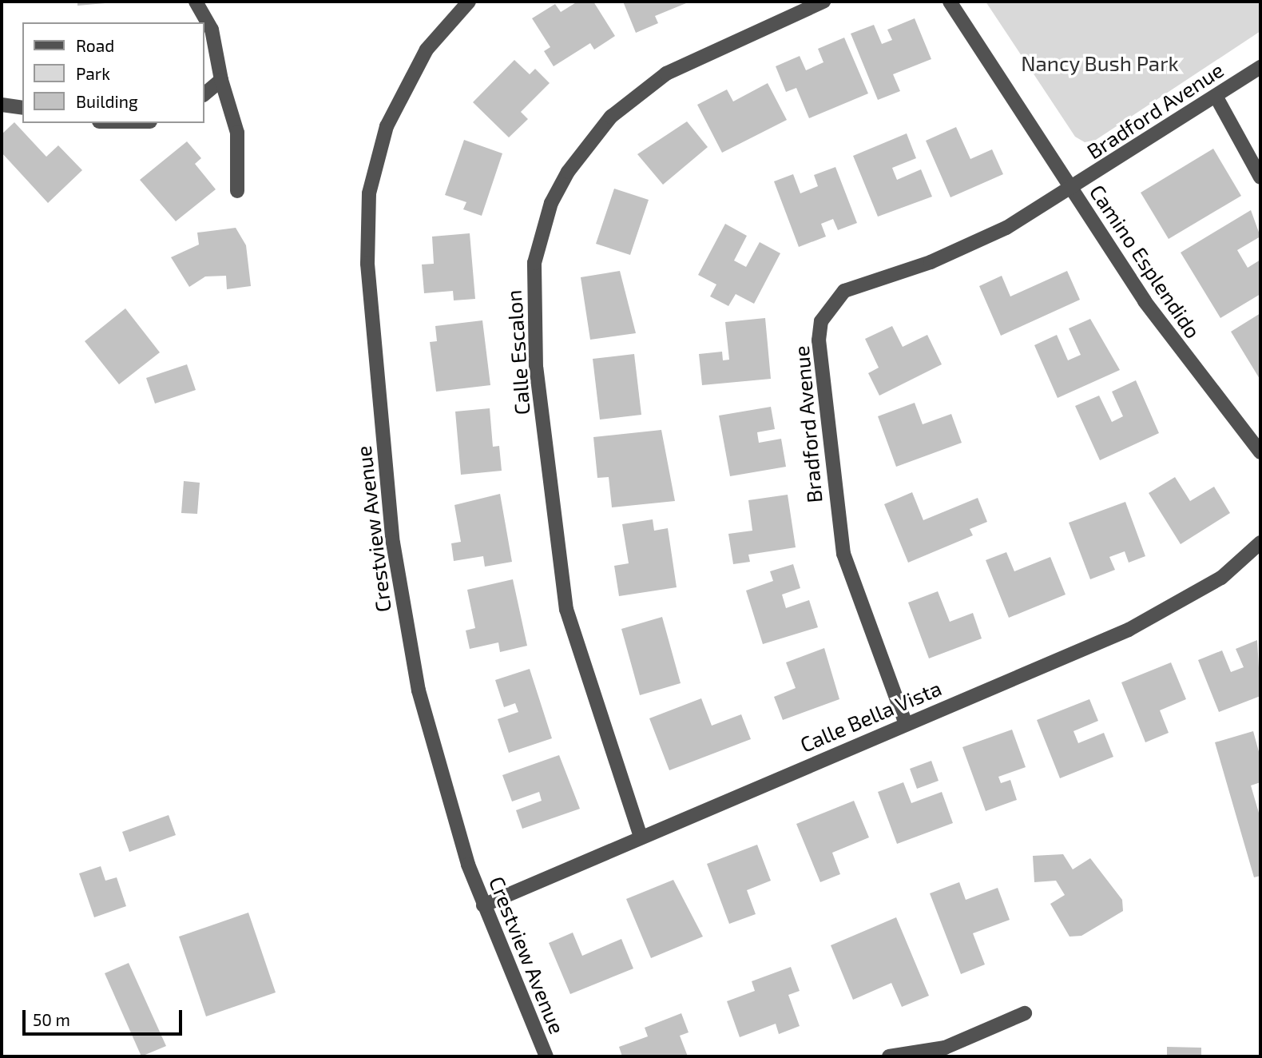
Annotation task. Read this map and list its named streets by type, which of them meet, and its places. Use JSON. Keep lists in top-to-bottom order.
{
  "streets": {
    "street": [
      "Bradford Avenue",
      "Camino Esplendido",
      "Calle Escalon",
      "Crestview Avenue",
      "Calle Bella Vista"
    ]
  },
  "crossings": [
    ["Bradford Avenue", "Camino Esplendido"],
    ["Bradford Avenue", "Calle Bella Vista"],
    ["Calle Escalon", "Calle Bella Vista"],
    ["Crestview Avenue", "Calle Bella Vista"]
  ],
  "parks": ["Nancy Bush Park"],
  "legend": ["Road", "Park", "Building"],
  "scale_bar": "50 m"
}
